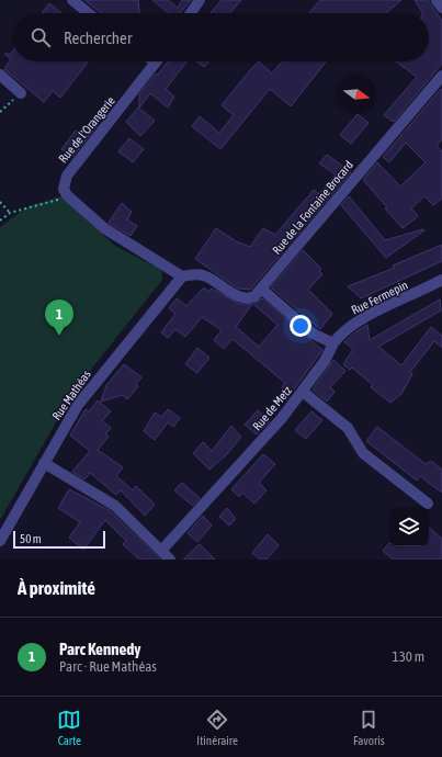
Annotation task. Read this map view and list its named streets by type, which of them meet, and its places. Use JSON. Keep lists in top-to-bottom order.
{
  "streets": {
    "street": [
      "Rue de l'Orangerie",
      "Rue de la Fontaine Brocard",
      "Rue Fermepin",
      "Rue Mathéas",
      "Rue de Metz"
    ]
  },
  "crossings": [
    ["Rue de la Fontaine Brocard", "Rue Mathéas"],
    ["Rue Fermepin", "Rue de Metz"]
  ],
  "scale_bar": "50 m",
  "north": "right",
  "page": {
    "search": "Rechercher",
    "pins": "1",
    "scale": "50 m",
    "heading": "À proximité",
    "list": [
      {
        "mark": "1",
        "name": "Parc Kennedy",
        "note": "Parc · Rue Mathéas",
        "value": "130 m"
      }
    ],
    "nav": ["Carte", "Itinéraire", "Favoris"]
  }
}
